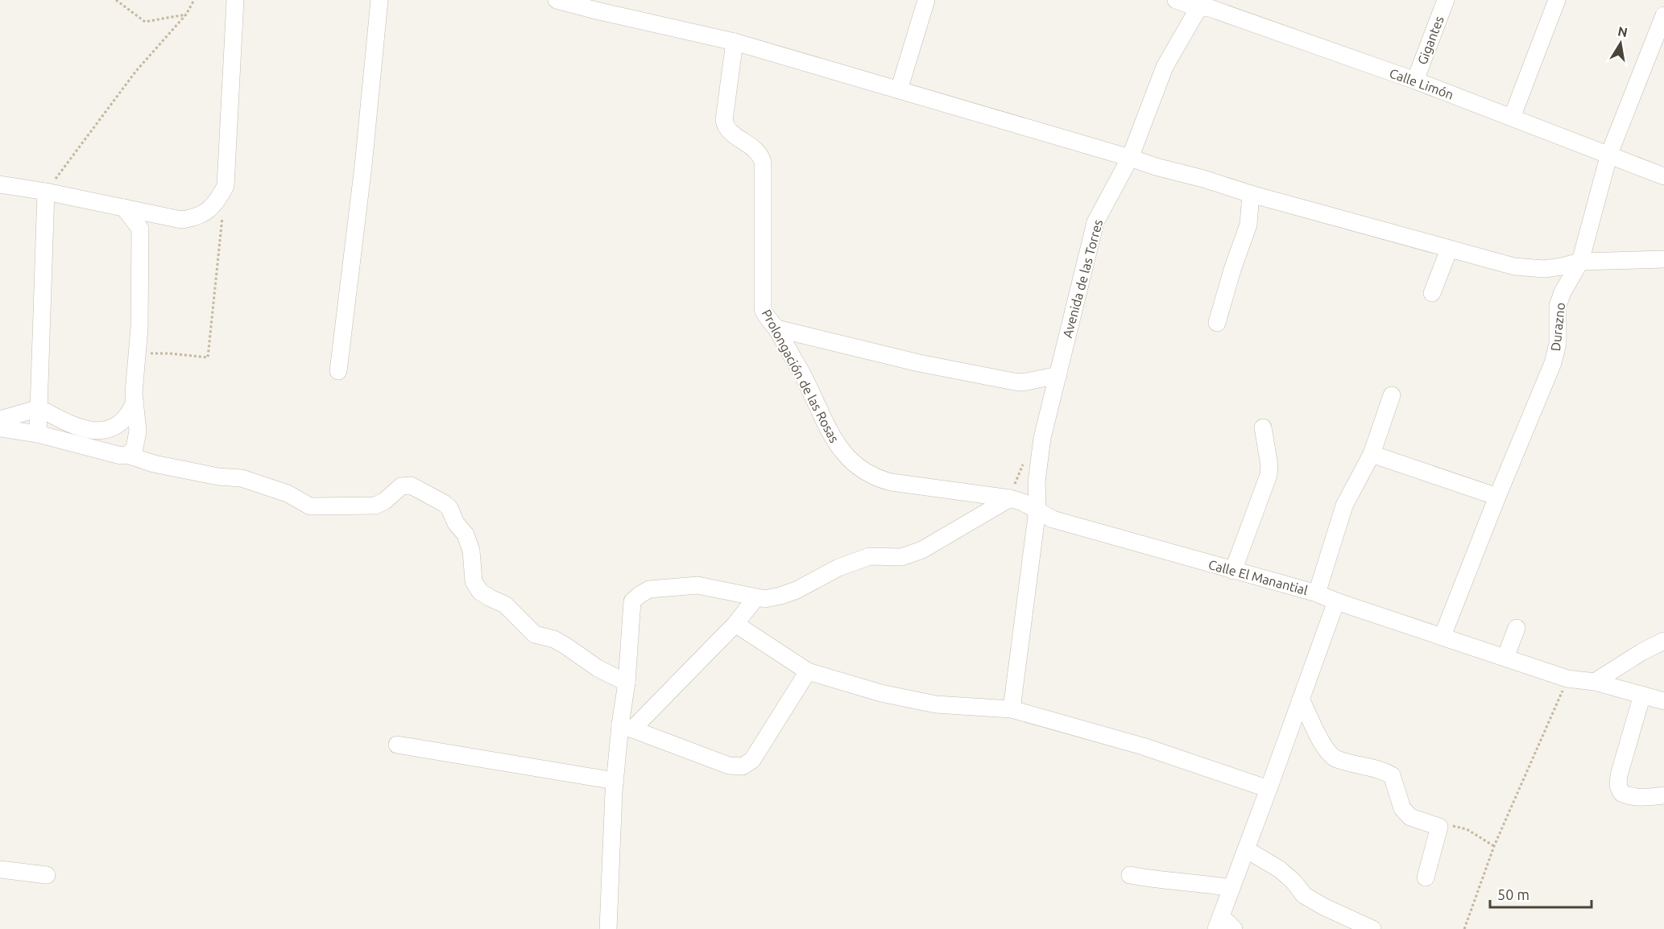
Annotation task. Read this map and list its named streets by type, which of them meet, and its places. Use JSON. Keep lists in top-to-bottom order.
{
  "streets": {
    "street": [
      "Gigantes",
      "Calle Limón",
      "Avenida de las Torres",
      "Durazno",
      "Prolongación de las Rosas",
      "Calle El Manantial"
    ]
  },
  "crossings": [
    ["Gigantes", "Calle Limón"],
    ["Calle Limón", "Avenida de las Torres"],
    ["Calle Limón", "Durazno"],
    ["Avenida de las Torres", "Calle El Manantial"],
    ["Durazno", "Calle El Manantial"],
    ["Prolongación de las Rosas", "Calle El Manantial"]
  ],
  "scale_bar": "50 m",
  "north": "top"
}
